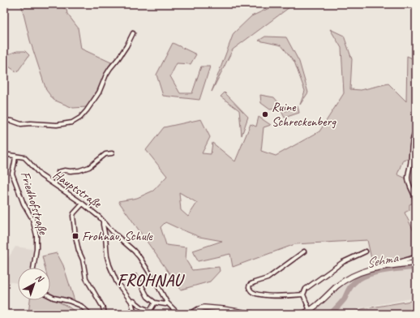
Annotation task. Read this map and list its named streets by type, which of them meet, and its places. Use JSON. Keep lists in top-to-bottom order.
{
  "streets": {
    "street": ["Hauptstraße", "Friedhofstraße"]
  },
  "crossings": [
    ["Hauptstraße", "Friedhofstraße"]
  ],
  "districts": ["FROHNAU"],
  "water": ["Sehma"],
  "places": {
    "other": ["Ruine Schreckenberg"],
    "transit": ["Frohnau, Schule"]
  },
  "north": "top right"
}
